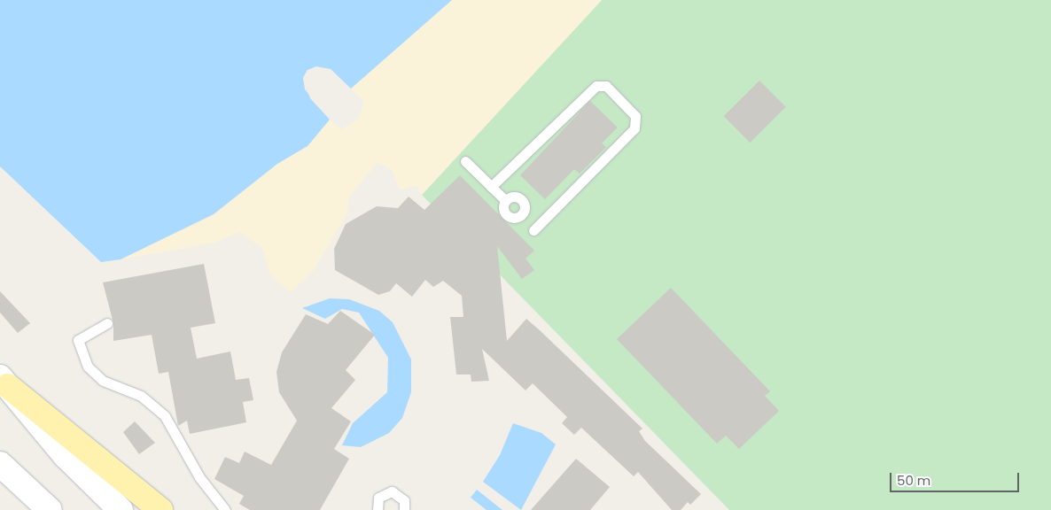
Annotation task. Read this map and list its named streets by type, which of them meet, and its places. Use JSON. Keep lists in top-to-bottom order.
{
  "scale_bar": "50 m"
}
